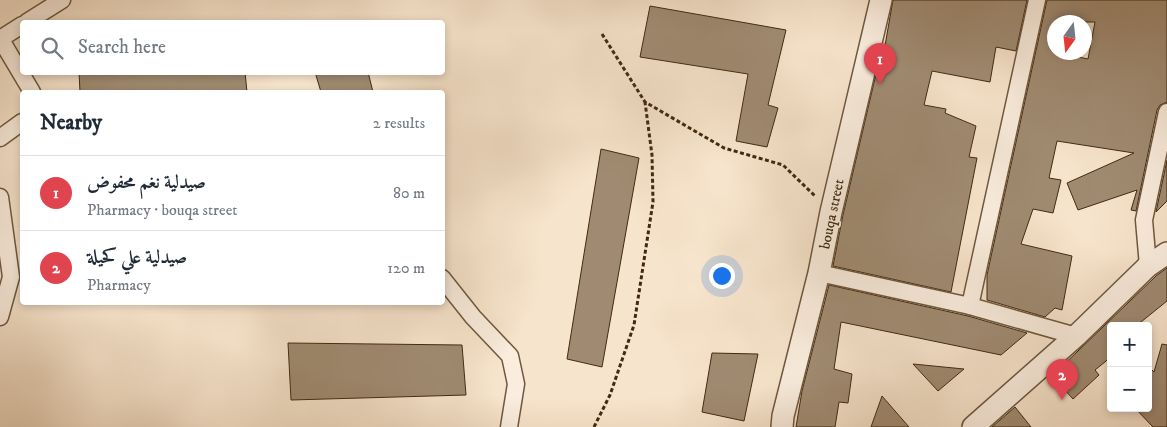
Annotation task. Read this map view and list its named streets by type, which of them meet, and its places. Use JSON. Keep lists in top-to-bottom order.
{
  "streets": {
    "street": ["bouqa street"]
  },
  "north": "bottom",
  "page": {
    "search": "Search here",
    "pins": ["1", "2"],
    "heading": ["Nearby", "2 results"],
    "list": [
      {
        "mark": "1",
        "name": "صيدلية نغم محفوض",
        "note": "Pharmacy · bouqa street",
        "value": "80 m"
      },
      {
        "mark": "2",
        "name": "صيدلية علي كحيلة",
        "note": "Pharmacy",
        "value": "120 m"
      }
    ],
    "map_buttons": ["+", "−"]
  }
}
